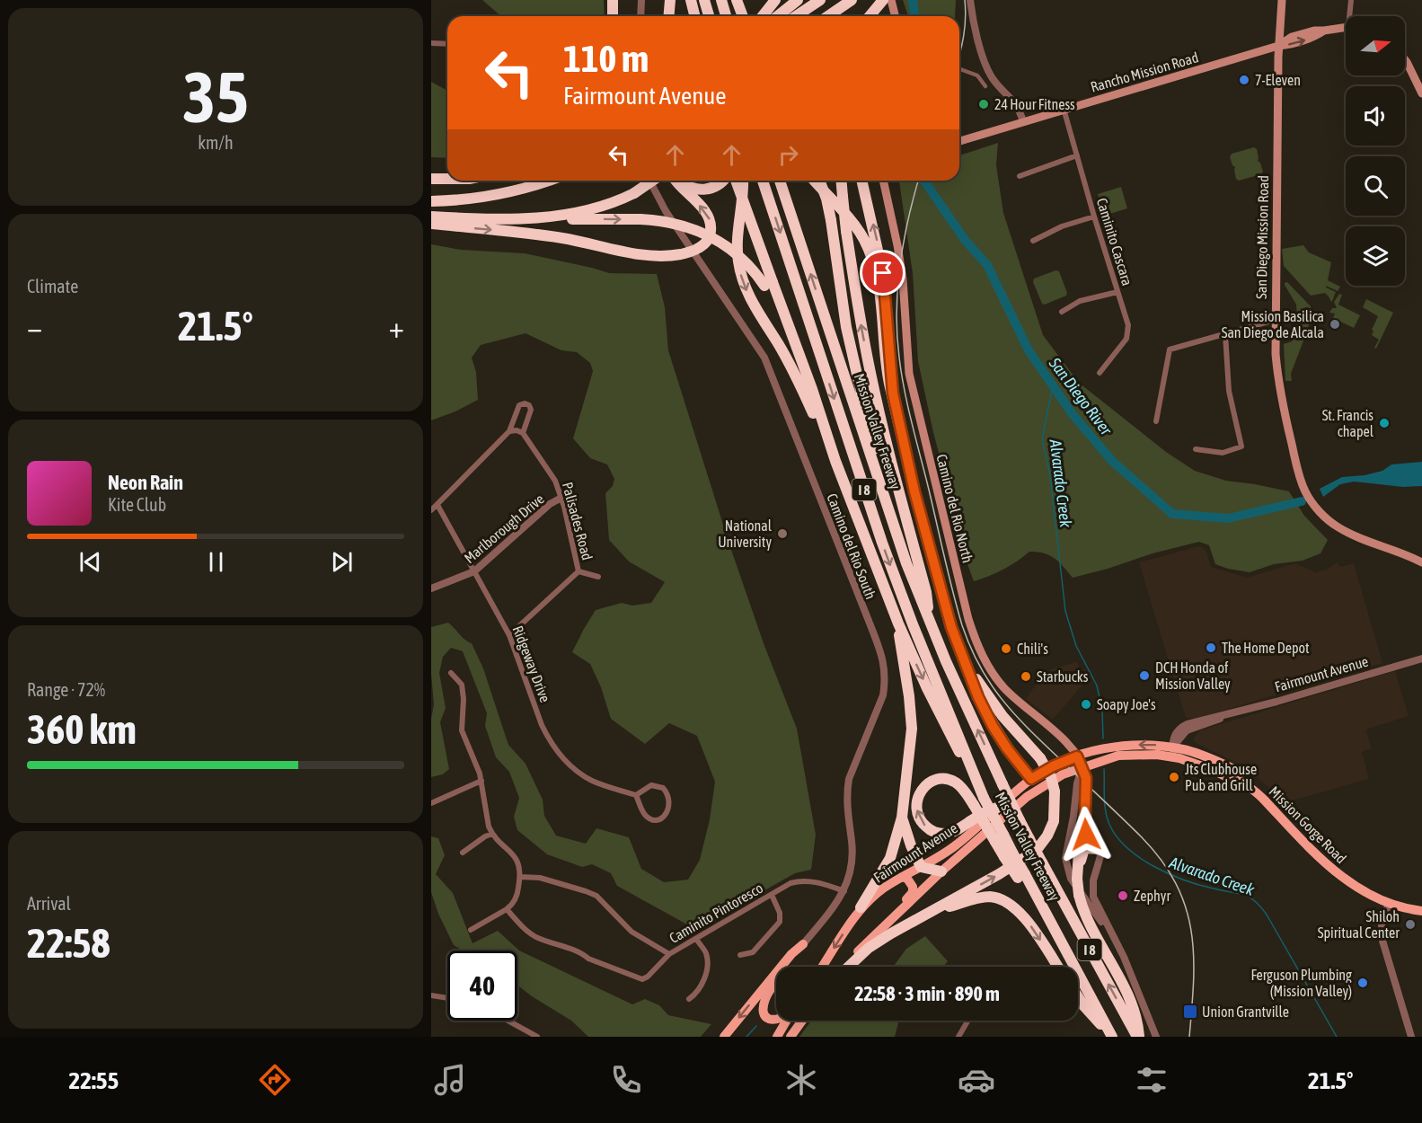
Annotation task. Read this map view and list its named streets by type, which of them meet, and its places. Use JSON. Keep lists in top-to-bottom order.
{
  "streets": {
    "highway": ["Mission Valley Freeway", "I 8"],
    "main road": [
      "Rancho Mission Road",
      "San Diego Mission Road",
      "Camino del Rio North",
      "Fairmount Avenue",
      "Mission Gorge Road"
    ],
    "street": [
      "Caminito Cascara",
      "Palisades Road",
      "Marlborough Drive",
      "Camino del Rio South",
      "Ridgeway Drive",
      "Caminito Pintoresco"
    ]
  },
  "crossings": [
    ["Rancho Mission Road", "San Diego Mission Road"],
    ["Rancho Mission Road", "Caminito Cascara"],
    ["Camino del Rio North", "Fairmount Avenue"],
    ["Palisades Road", "Marlborough Drive"],
    ["Marlborough Drive", "Ridgeway Drive"],
    ["Camino del Rio South", "Caminito Pintoresco"],
    ["Fairmount Avenue", "Mission Gorge Road"]
  ],
  "water": ["San Diego River", "Alvarado Creek"],
  "places": {
    "other": [
      "7-Eleven",
      "24 Hour Fitness",
      "Mission Basilica San Diego de Alcala",
      "St. Francis chapel",
      "National University",
      "The Home Depot",
      "Chili's",
      "DCH Honda of Mission Valley",
      "Starbucks",
      "Soapy Joe's",
      "Jts Clubhouse Pub and Grill",
      "Zephyr",
      "Shiloh Spiritual Center",
      "Ferguson Plumbing (Mission Valley)"
    ],
    "transit": ["Union Grantville"]
  },
  "north": "right",
  "page": {
    "tile": [
      ["35", "km/h"],
      "Climate",
      ["Range · 72%", "360 km"],
      ["Arrival", "22:58"]
    ],
    "turn": ["110 m", "Fairmount Avenue"],
    "heat": ["−", "21.5°", "+"],
    "song": ["Neon Rain", "Kite Club"],
    "limit": "40",
    "trip": "22:58 · 3 min · 890 m",
    "tabs": ["22:55", "21.5°"]
  }
}
